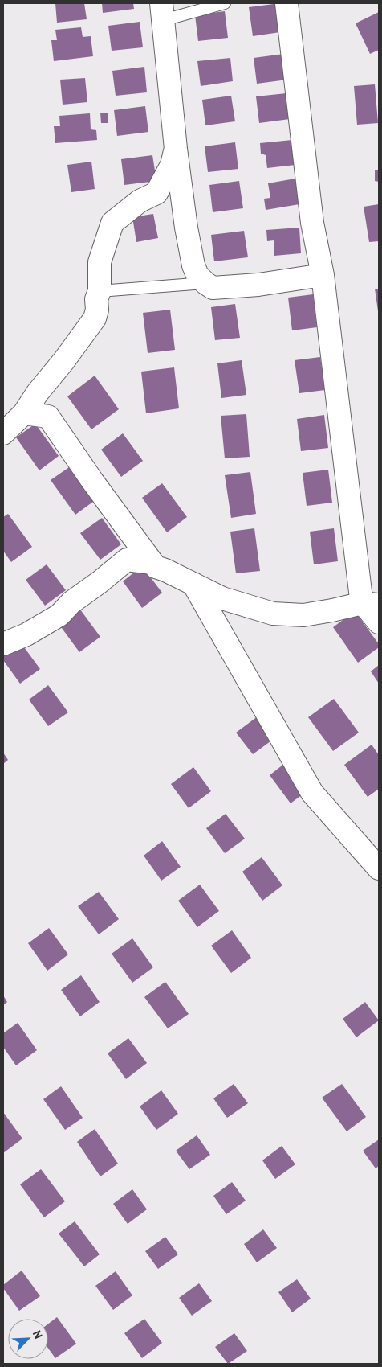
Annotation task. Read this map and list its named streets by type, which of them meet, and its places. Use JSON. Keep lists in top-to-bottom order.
{
  "north": "top right"
}
